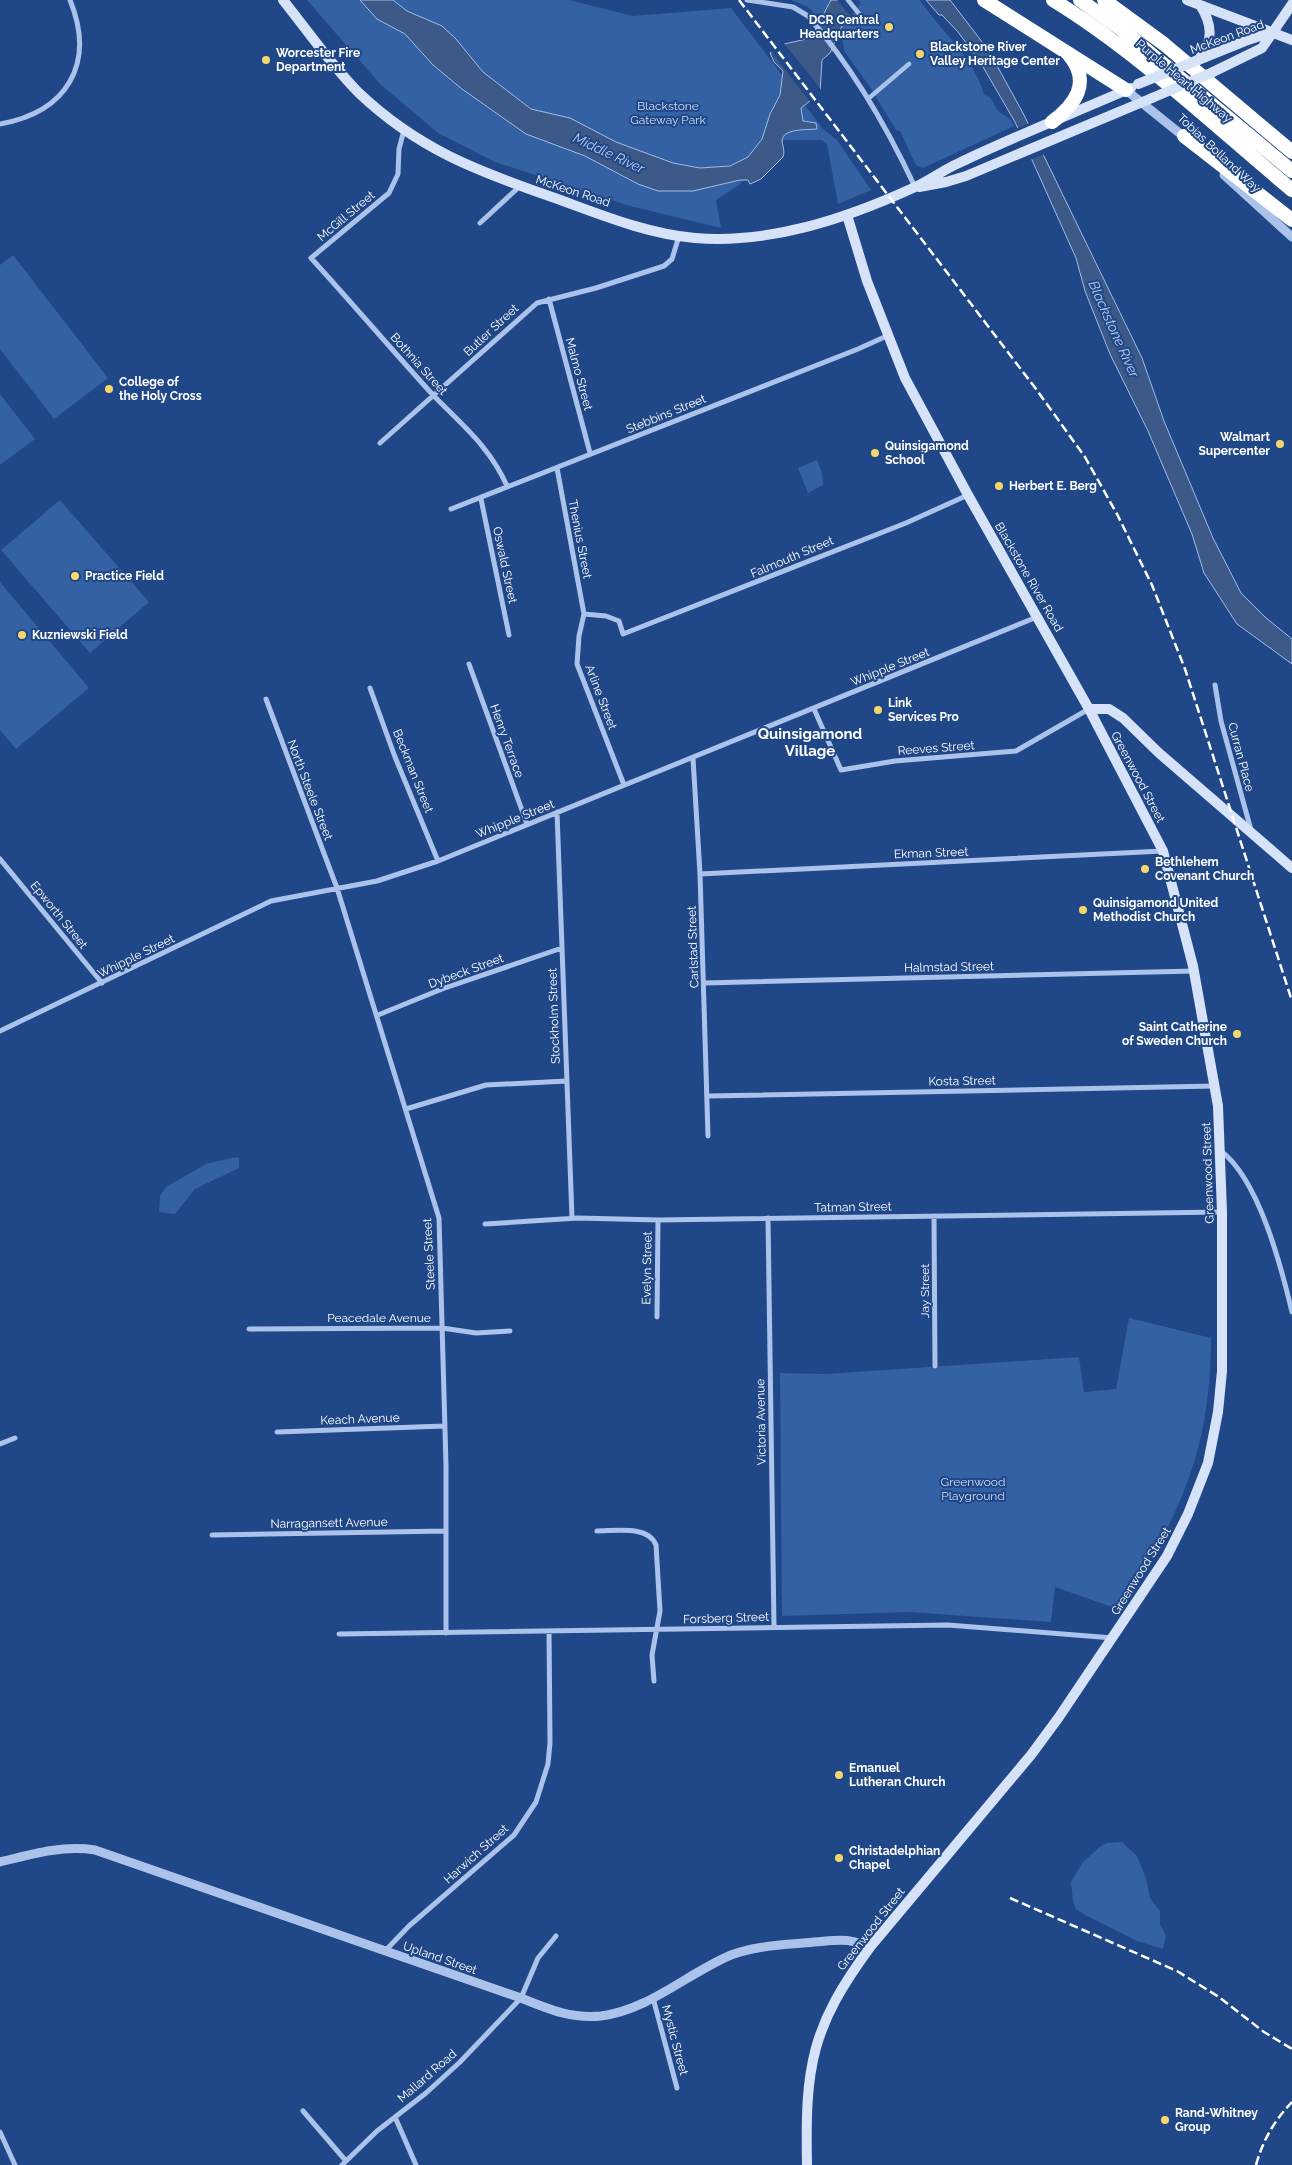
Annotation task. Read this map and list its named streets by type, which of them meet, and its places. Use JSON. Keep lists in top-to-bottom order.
{
  "streets": {
    "highway": ["Purple Heart Highway"],
    "main road": ["McKeon Road", "Blackstone River Road", "Greenwood Street"],
    "street": [
      "Tobias Bolland Way",
      "McGill Street",
      "Butler Street",
      "Bothnia Street",
      "Malmo Street",
      "Stebbins Street",
      "Thenius Street",
      "Falmouth Street",
      "Oswald Street",
      "Whipple Street",
      "Arline Street",
      "Henry Terrace",
      "Reeves Street",
      "Curran Place",
      "Beckman Street",
      "North Steele Street",
      "Ekman Street",
      "Epworth Street",
      "Carlstad Street",
      "Halmstad Street",
      "Dybeck Street",
      "Stockholm Street",
      "Kosta Street",
      "Tatman Street",
      "Steele Street",
      "Evelyn Street",
      "Jay Street",
      "Peacedale Avenue",
      "Keach Avenue",
      "Victoria Avenue",
      "Narragansett Avenue",
      "Forsberg Street",
      "Harwich Street",
      "Upland Street",
      "Mystic Street",
      "Mallard Road"
    ]
  },
  "crossings": [
    ["McKeon Road", "Tobias Bolland Way"],
    ["McKeon Road", "McGill Street"],
    ["McKeon Road", "Butler Street"],
    ["McKeon Road", "Blackstone River Road"],
    ["McGill Street", "Bothnia Street"],
    ["Butler Street", "Bothnia Street"],
    ["Butler Street", "Malmo Street"],
    ["Bothnia Street", "Stebbins Street"],
    ["Malmo Street", "Stebbins Street"],
    ["Stebbins Street", "Thenius Street"],
    ["Stebbins Street", "Oswald Street"],
    ["Stebbins Street", "Blackstone River Road"],
    ["Thenius Street", "Falmouth Street"],
    ["Thenius Street", "Arline Street"],
    ["Falmouth Street", "Blackstone River Road"],
    ["Falmouth Street", "Arline Street"],
    ["Blackstone River Road", "Whipple Street"],
    ["Blackstone River Road", "Reeves Street"],
    ["Blackstone River Road", "Greenwood Street"],
    ["Whipple Street", "Arline Street"],
    ["Whipple Street", "Henry Terrace"],
    ["Whipple Street", "Reeves Street"],
    ["Whipple Street", "Beckman Street"],
    ["Whipple Street", "North Steele Street"],
    ["Whipple Street", "Epworth Street"],
    ["Whipple Street", "Carlstad Street"],
    ["Whipple Street", "Stockholm Street"],
    ["Whipple Street", "Steele Street"],
    ["Reeves Street", "Greenwood Street"],
    ["Greenwood Street", "Ekman Street"],
    ["Greenwood Street", "Halmstad Street"],
    ["Greenwood Street", "Kosta Street"],
    ["Greenwood Street", "Tatman Street"],
    ["Greenwood Street", "Forsberg Street"],
    ["Greenwood Street", "Upland Street"],
    ["North Steele Street", "Steele Street"],
    ["Ekman Street", "Carlstad Street"],
    ["Carlstad Street", "Halmstad Street"],
    ["Carlstad Street", "Kosta Street"],
    ["Dybeck Street", "Stockholm Street"],
    ["Dybeck Street", "Steele Street"],
    ["Stockholm Street", "Tatman Street"],
    ["Tatman Street", "Evelyn Street"],
    ["Tatman Street", "Jay Street"],
    ["Tatman Street", "Victoria Avenue"],
    ["Steele Street", "Peacedale Avenue"],
    ["Steele Street", "Keach Avenue"],
    ["Steele Street", "Narragansett Avenue"],
    ["Steele Street", "Forsberg Street"],
    ["Victoria Avenue", "Forsberg Street"],
    ["Forsberg Street", "Harwich Street"],
    ["Harwich Street", "Upland Street"],
    ["Upland Street", "Mystic Street"],
    ["Upland Street", "Mallard Road"]
  ],
  "districts": ["Quinsigamond Village"],
  "water": ["Middle River", "Blackstone River"],
  "parks": ["Blackstone Gateway Park", "Greenwood Playground"],
  "places": [
    "DCR Central Headquarters",
    "Blackstone River Valley Heritage Center",
    "Worcester Fire Department",
    "College of the Holy Cross",
    "Walmart Supercenter",
    "Quinsigamond School",
    "Herbert E. Berg",
    "Practice Field",
    "Kuzniewski Field",
    "Link Services Pro",
    "Bethlehem Covenant Church",
    "Quinsigamond United Methodist Church",
    "Saint Catherine of Sweden Church",
    "Emanuel Lutheran Church",
    "Christadelphian Chapel",
    "Rand-Whitney Group"
  ]
}
